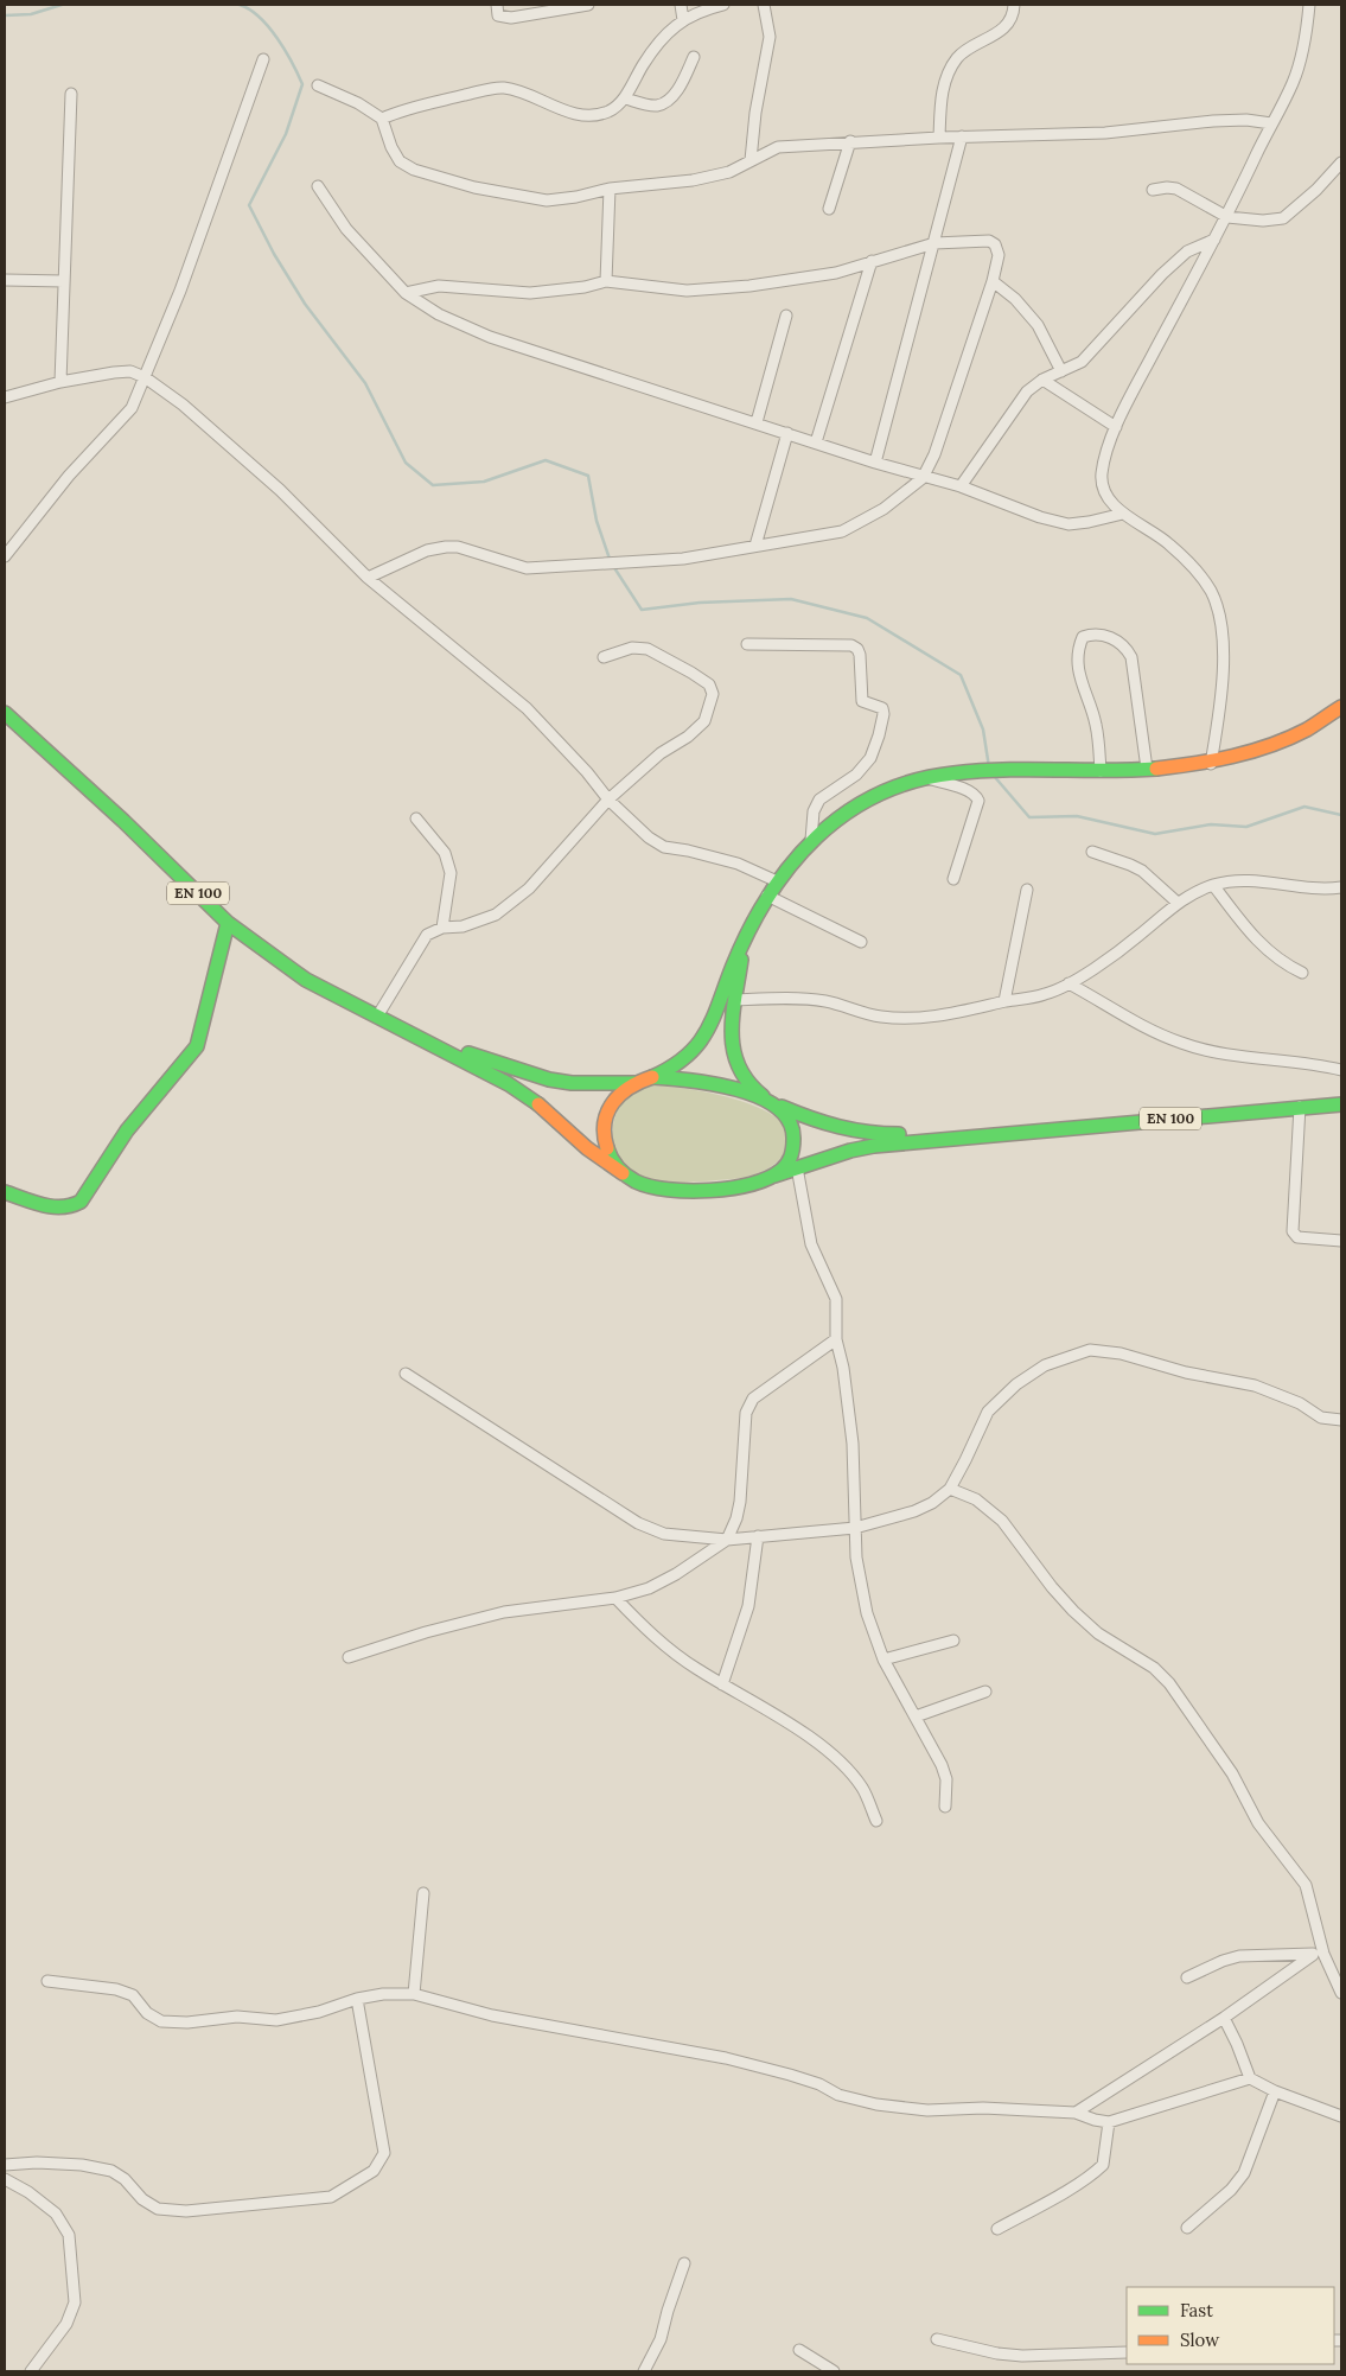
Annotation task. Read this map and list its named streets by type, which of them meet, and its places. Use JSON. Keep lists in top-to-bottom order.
{
  "streets": {
    "main road": ["EN 100"]
  },
  "legend": ["Fast", "Slow"]
}
